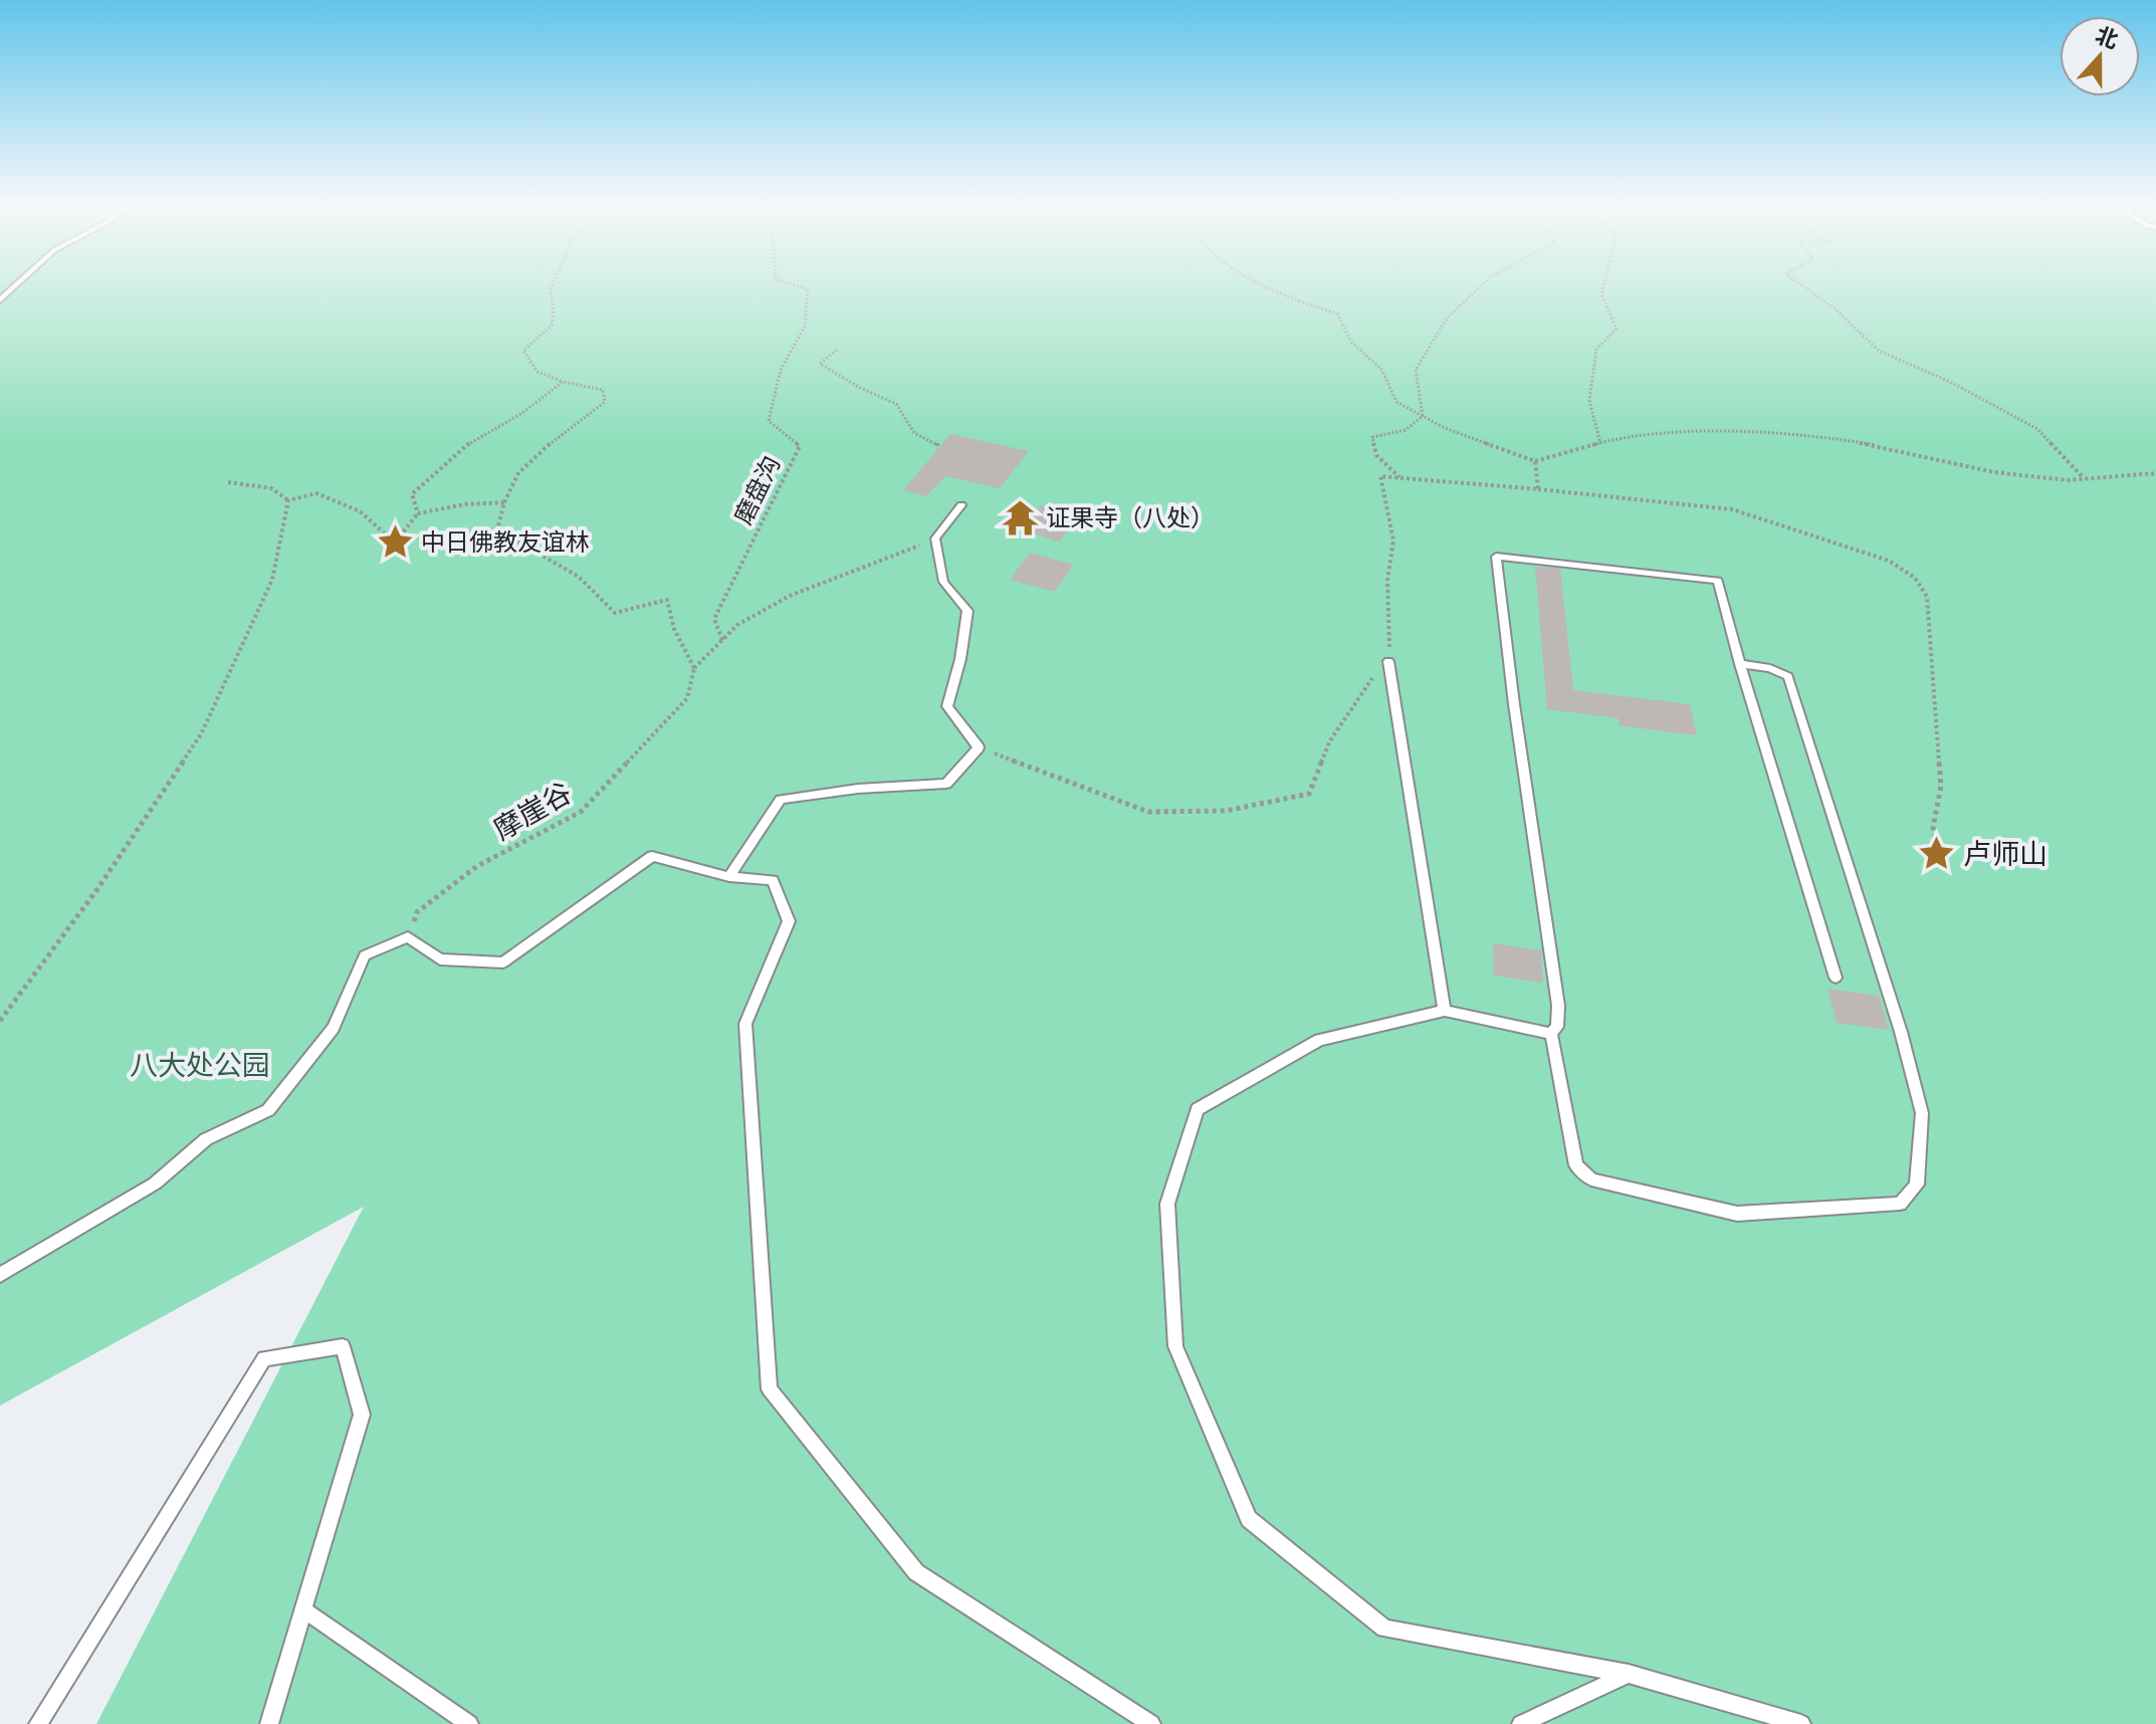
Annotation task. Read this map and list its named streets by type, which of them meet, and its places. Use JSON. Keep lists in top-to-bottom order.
{
  "streets": {
    "path": ["磨盘沟", "摩崖谷"]
  },
  "parks": ["八大处公园"],
  "places": {
    "temple": ["证果寺（八处）"],
    "place": ["中日佛教友谊林", "卢师山"]
  },
  "north": "top"
}
